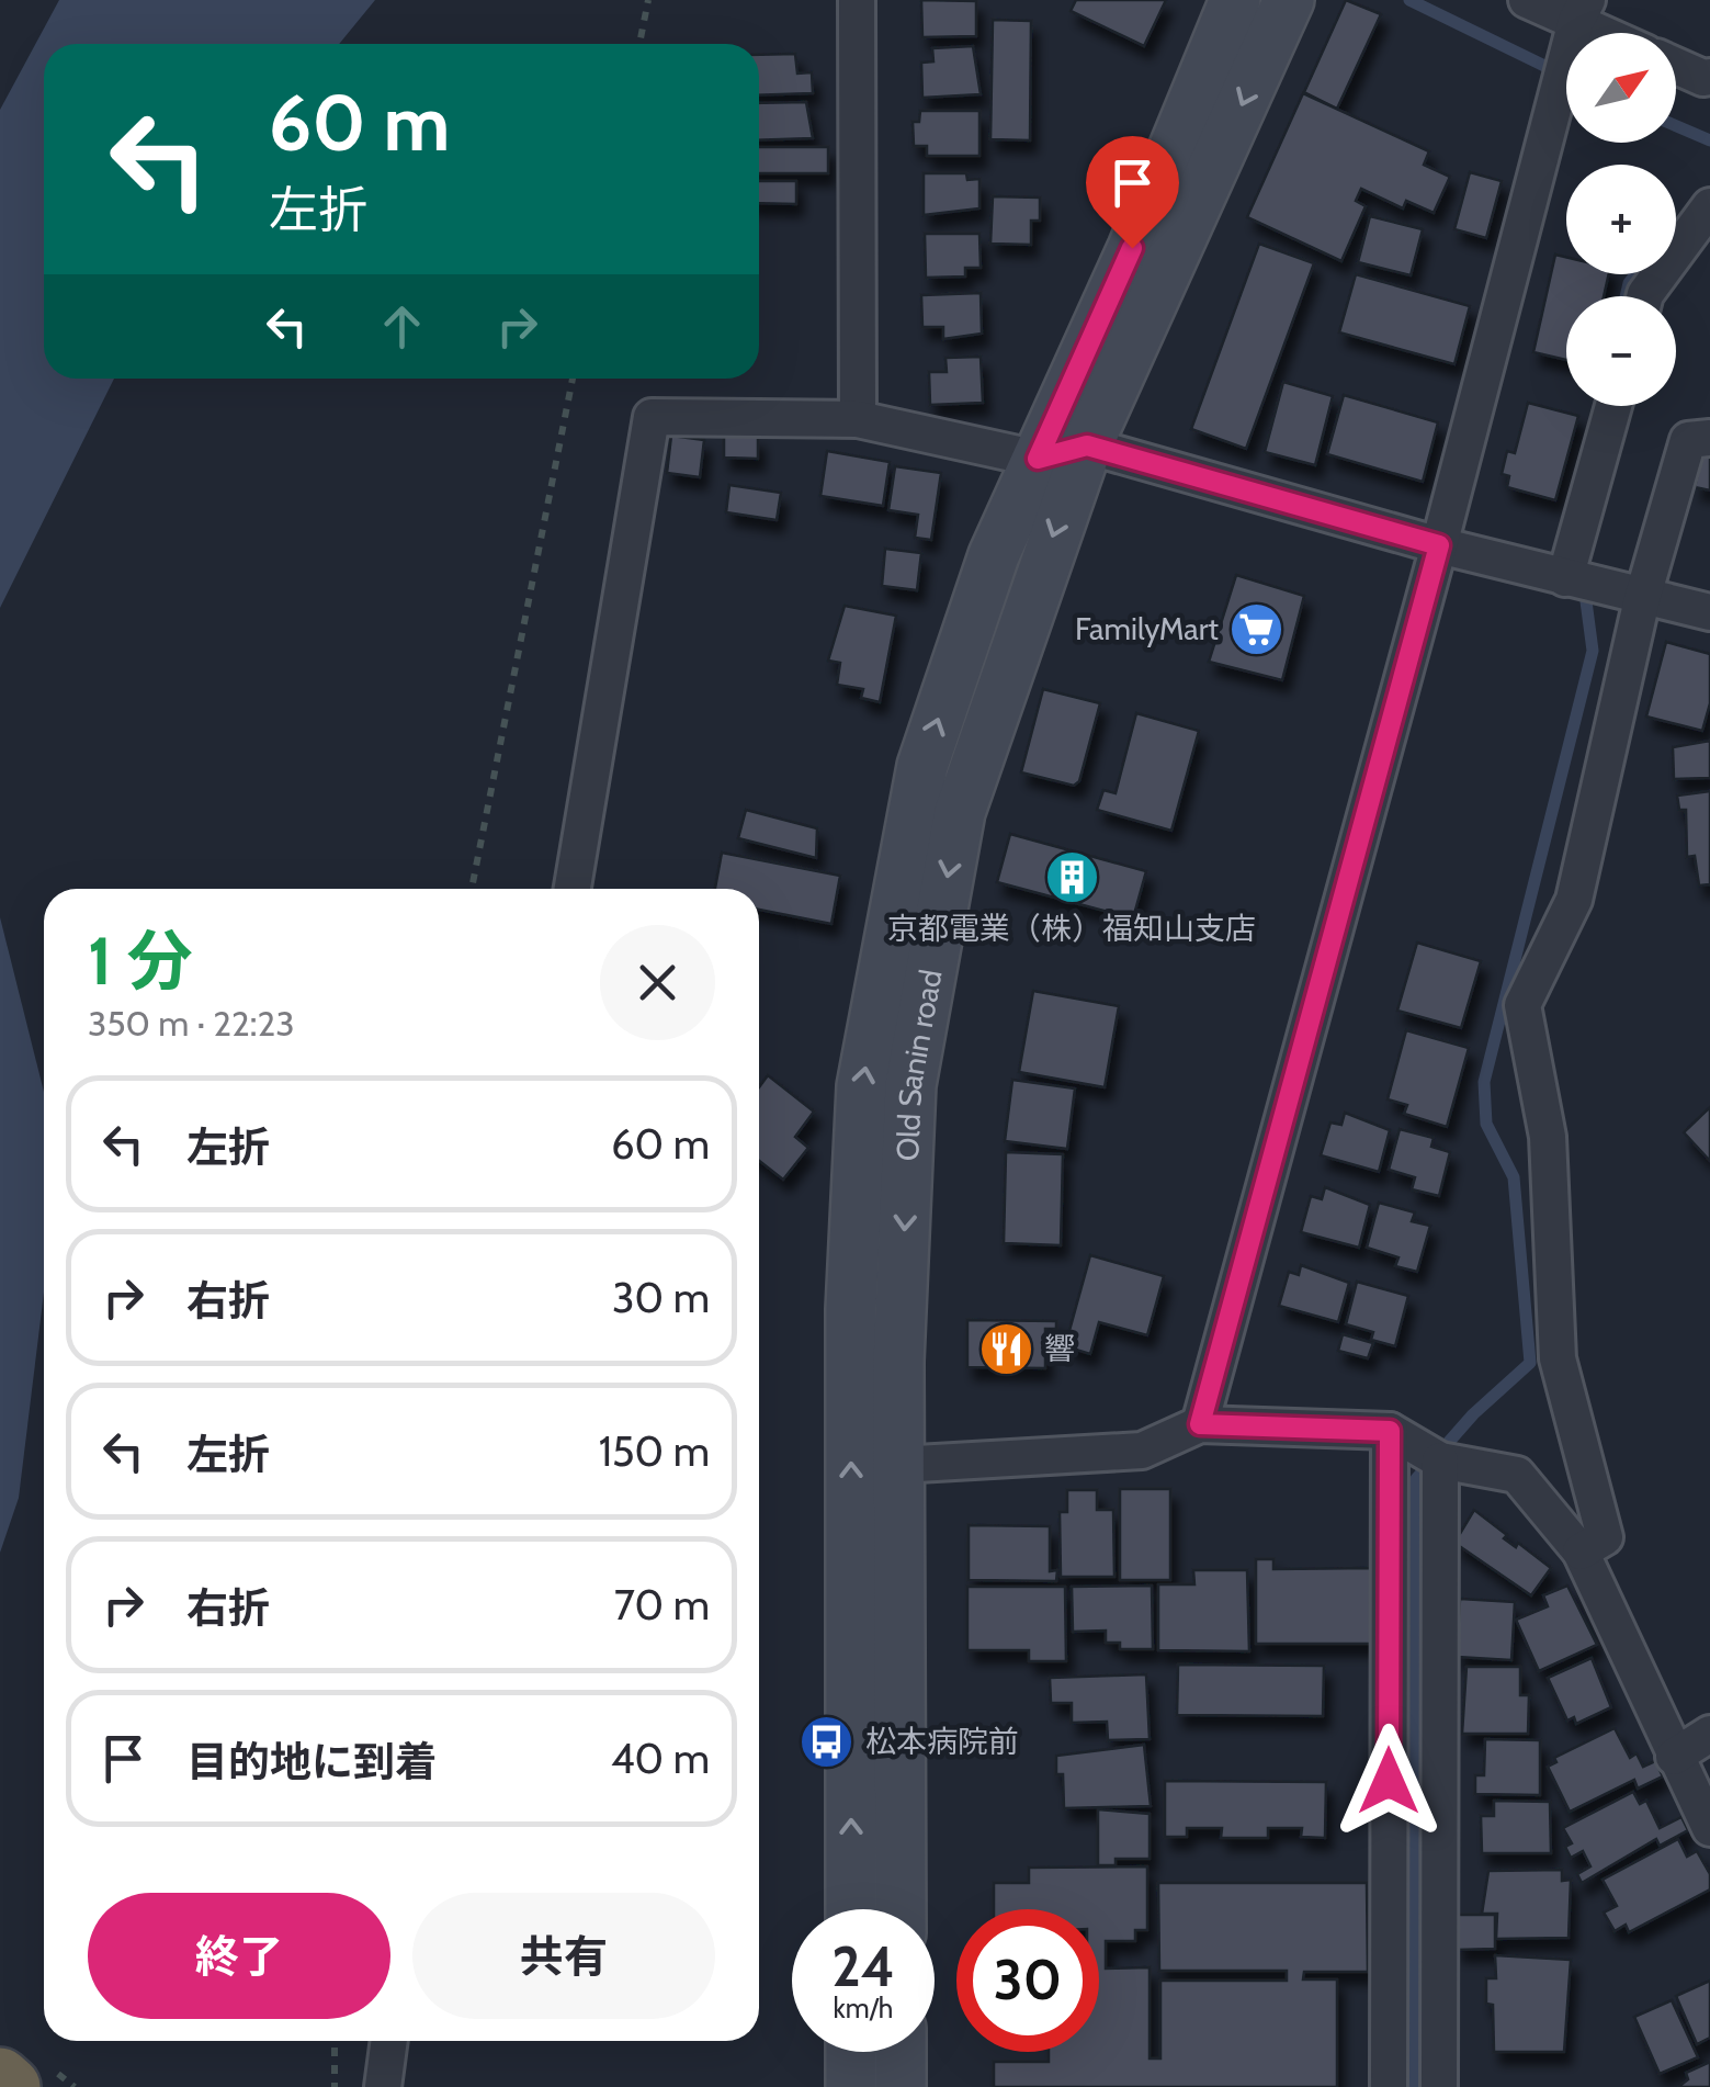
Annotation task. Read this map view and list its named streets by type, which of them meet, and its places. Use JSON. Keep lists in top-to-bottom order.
{
  "streets": {
    "street": ["Old Sanin road"]
  },
  "places": {
    "supermarket": ["FamilyMart"],
    "building": ["京都電業（株）福知山支店"],
    "restaurant": ["響"],
    "bus stop": ["松本病院前"]
  },
  "north": "top right",
  "page": {
    "map_buttons": ["+", "−"],
    "turn": ["60 m", "左折"],
    "heading": ["1 分", "350 m · 22:23"],
    "list": [
      {
        "name": "左折",
        "value": "60 m"
      },
      {
        "name": "右折",
        "value": "30 m"
      },
      {
        "name": "左折",
        "value": "150 m"
      },
      {
        "name": "右折",
        "value": "70 m"
      },
      {
        "name": "目的地に到着",
        "value": "40 m"
      }
    ],
    "buttons": ["終了", "共有"],
    "speed": "24 km/h",
    "limit": "30"
  }
}
